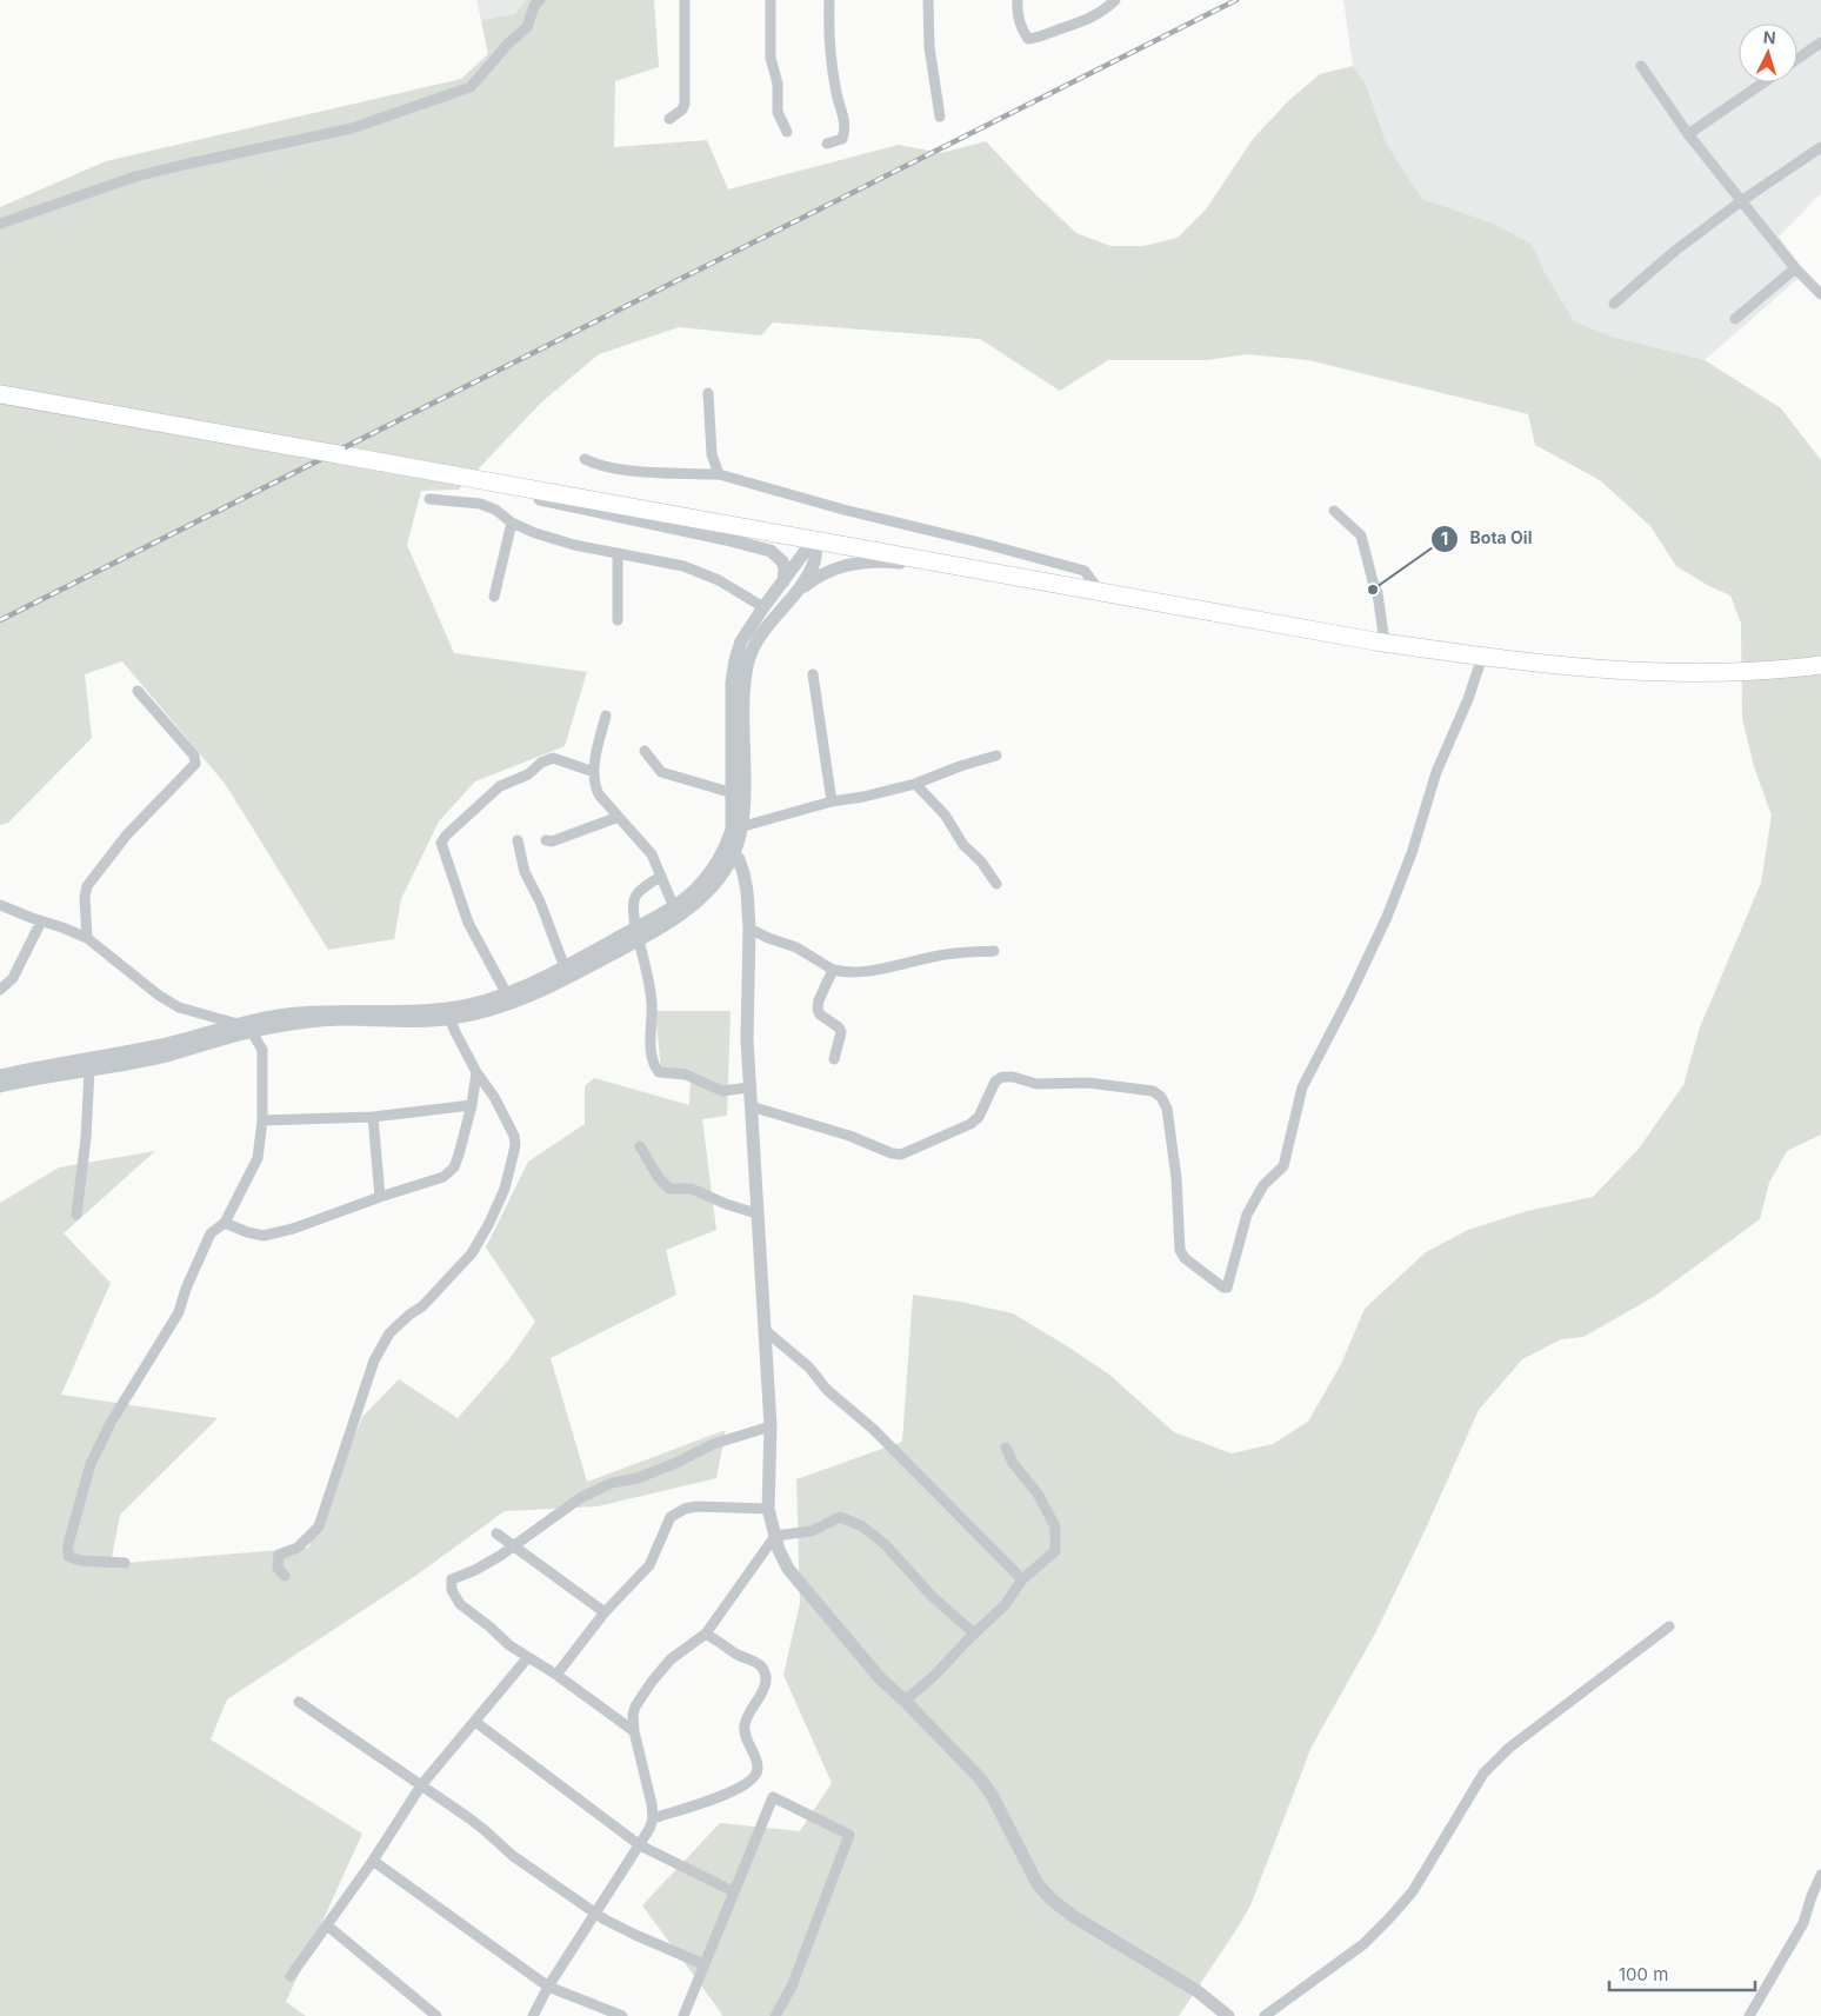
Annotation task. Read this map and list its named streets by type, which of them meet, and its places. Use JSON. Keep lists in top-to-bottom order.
{
  "places": ["Bota Oil"],
  "scale_bar": "100 m",
  "north": "top"
}
